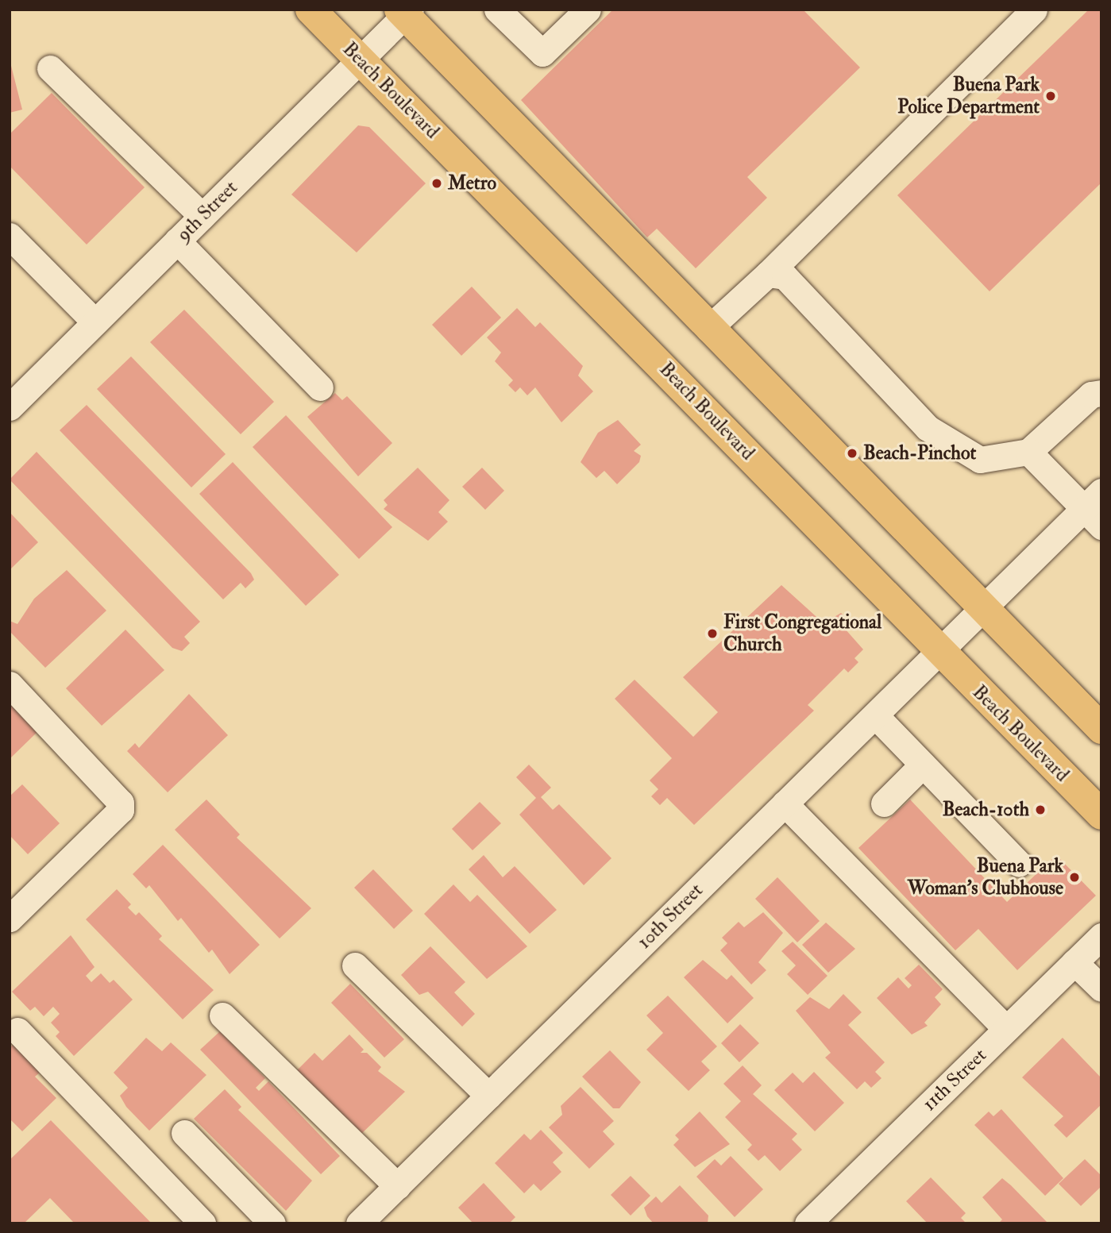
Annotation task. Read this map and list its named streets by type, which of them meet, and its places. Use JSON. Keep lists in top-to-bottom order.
{
  "streets": {
    "main road": ["Beach Boulevard"],
    "street": ["9th Street", "10th Street", "11th Street"]
  },
  "crossings": [
    ["Beach Boulevard", "9th Street"],
    ["Beach Boulevard", "10th Street"]
  ],
  "places": [
    "Buena Park Police Department",
    "Metro",
    "Beach-Pinchot",
    "First Congregational Church",
    "Beach-10th",
    "Buena Park Woman's Clubhouse"
  ]
}
